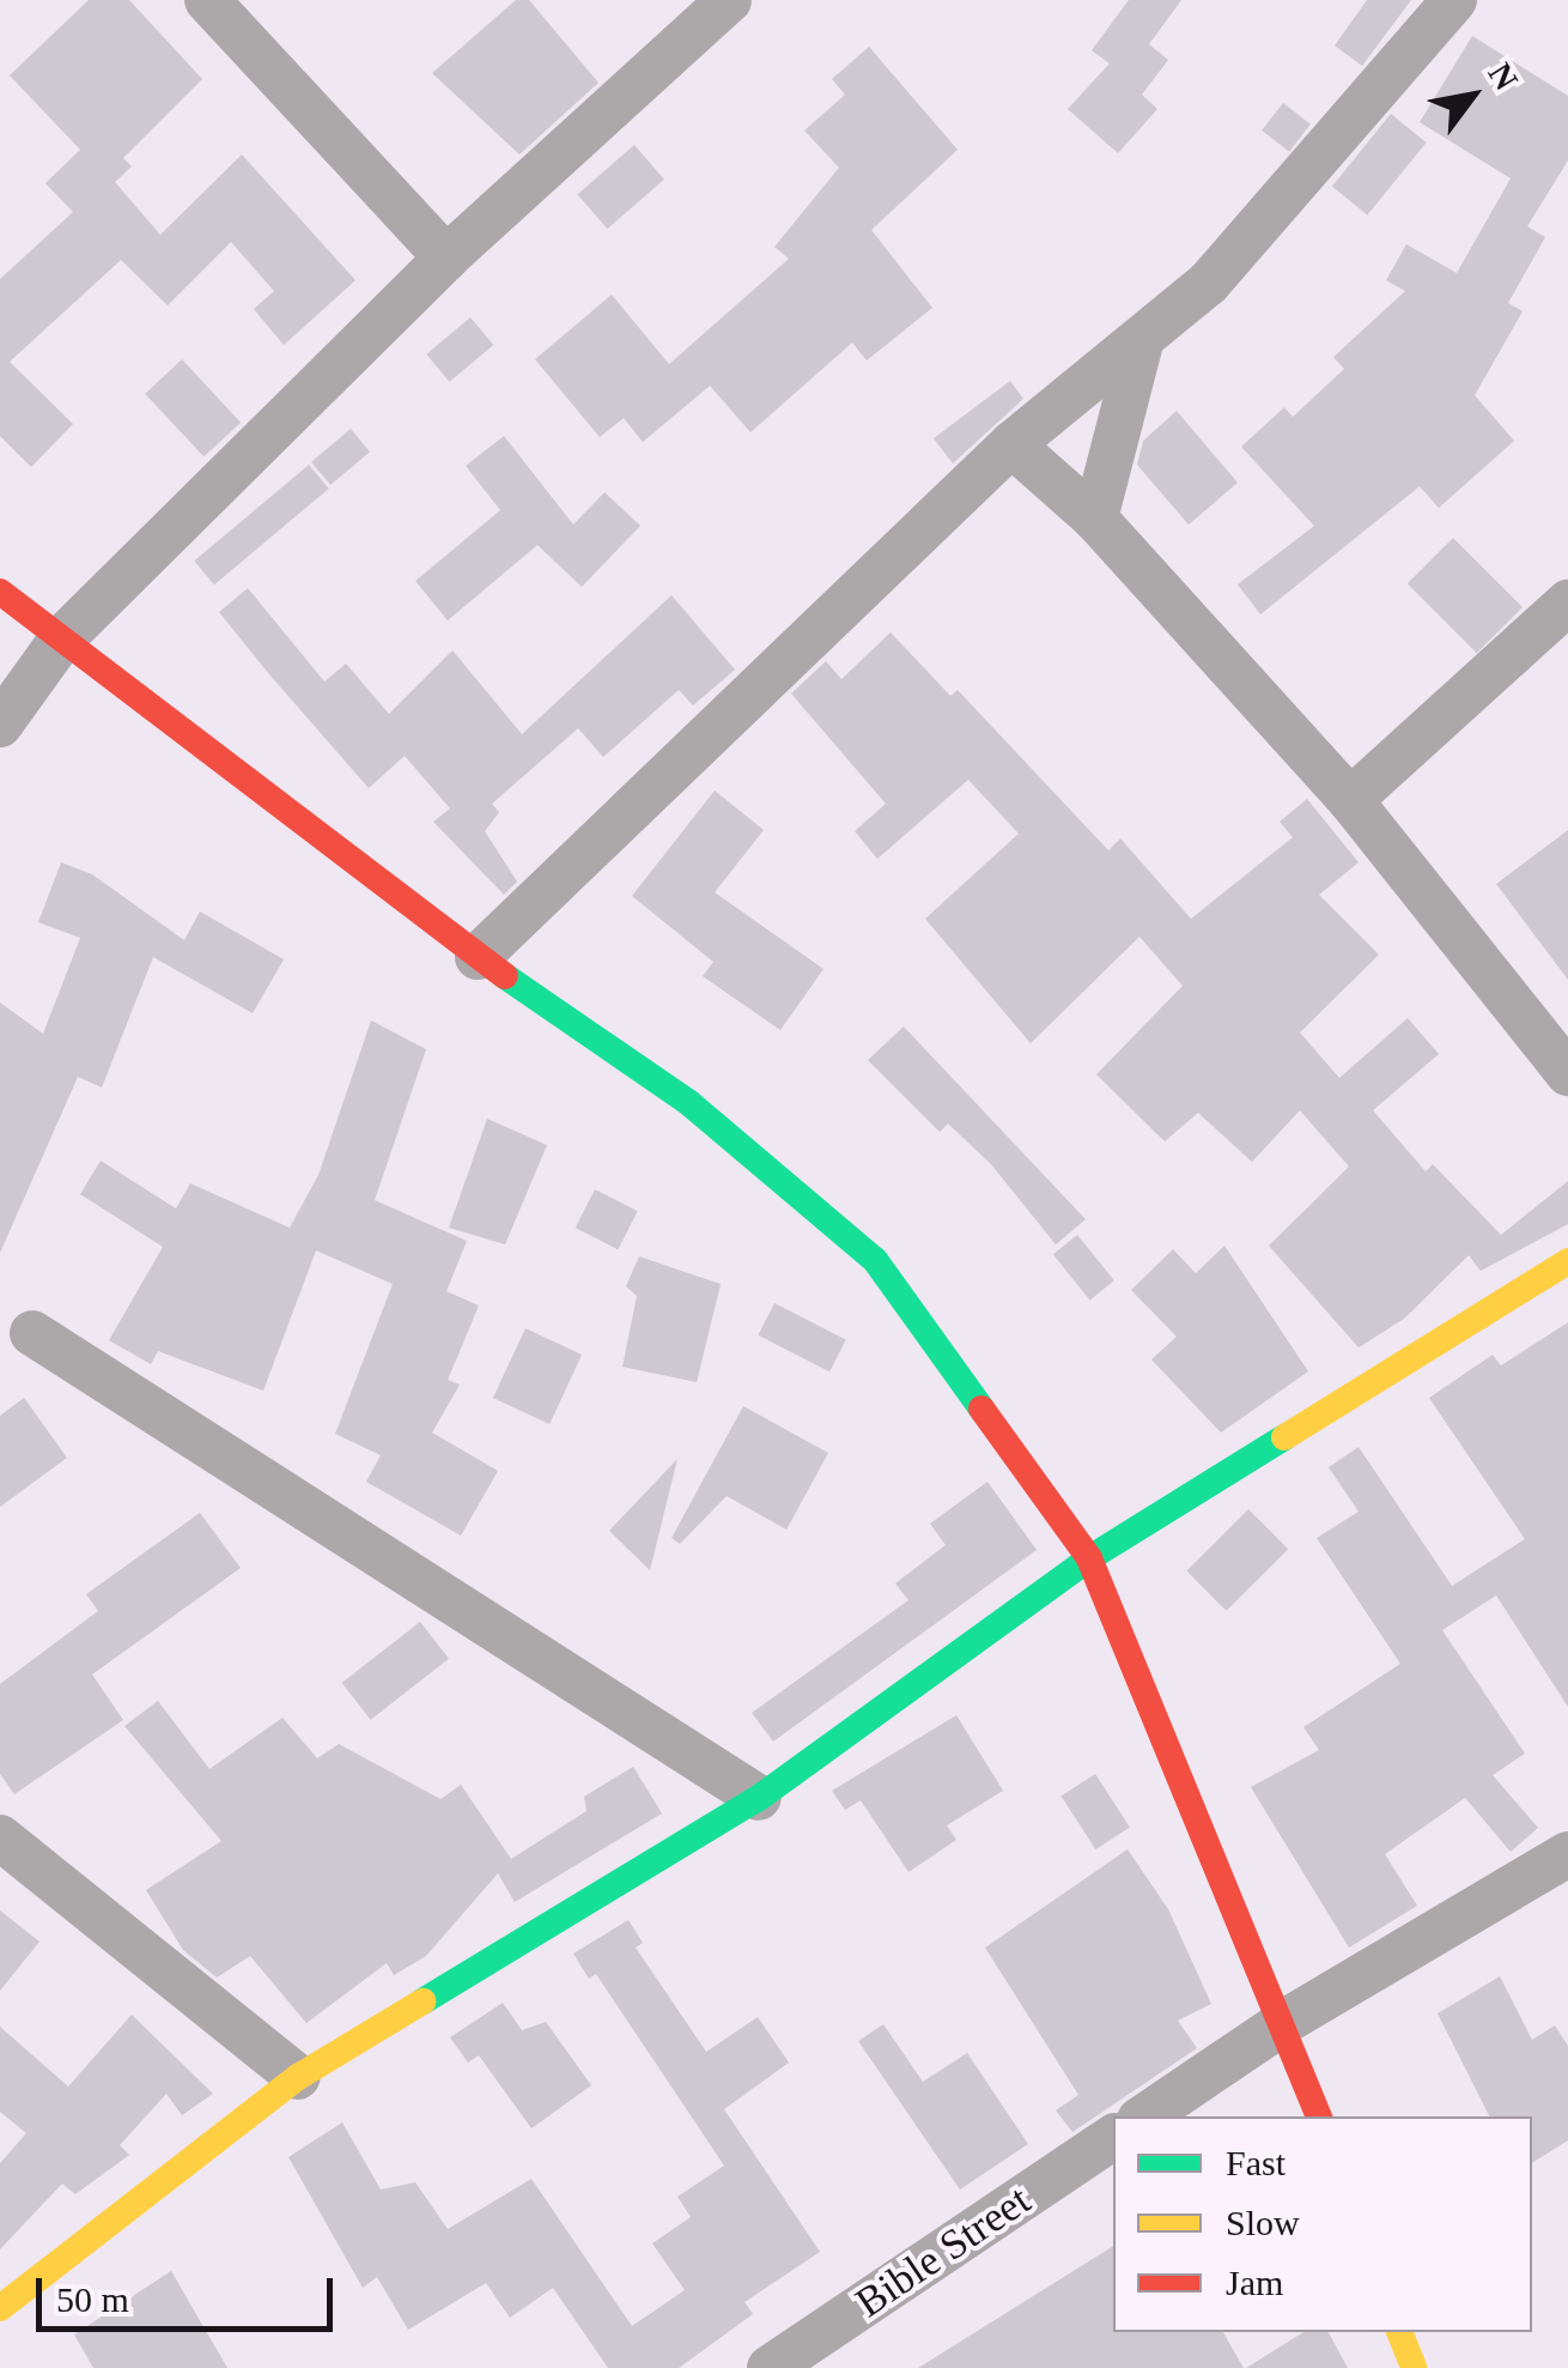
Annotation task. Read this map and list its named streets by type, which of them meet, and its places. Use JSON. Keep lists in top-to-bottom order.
{
  "streets": {
    "street": ["Bible Street"]
  },
  "legend": ["Fast", "Slow", "Jam"],
  "scale_bar": "50 m",
  "north": "top right"
}
